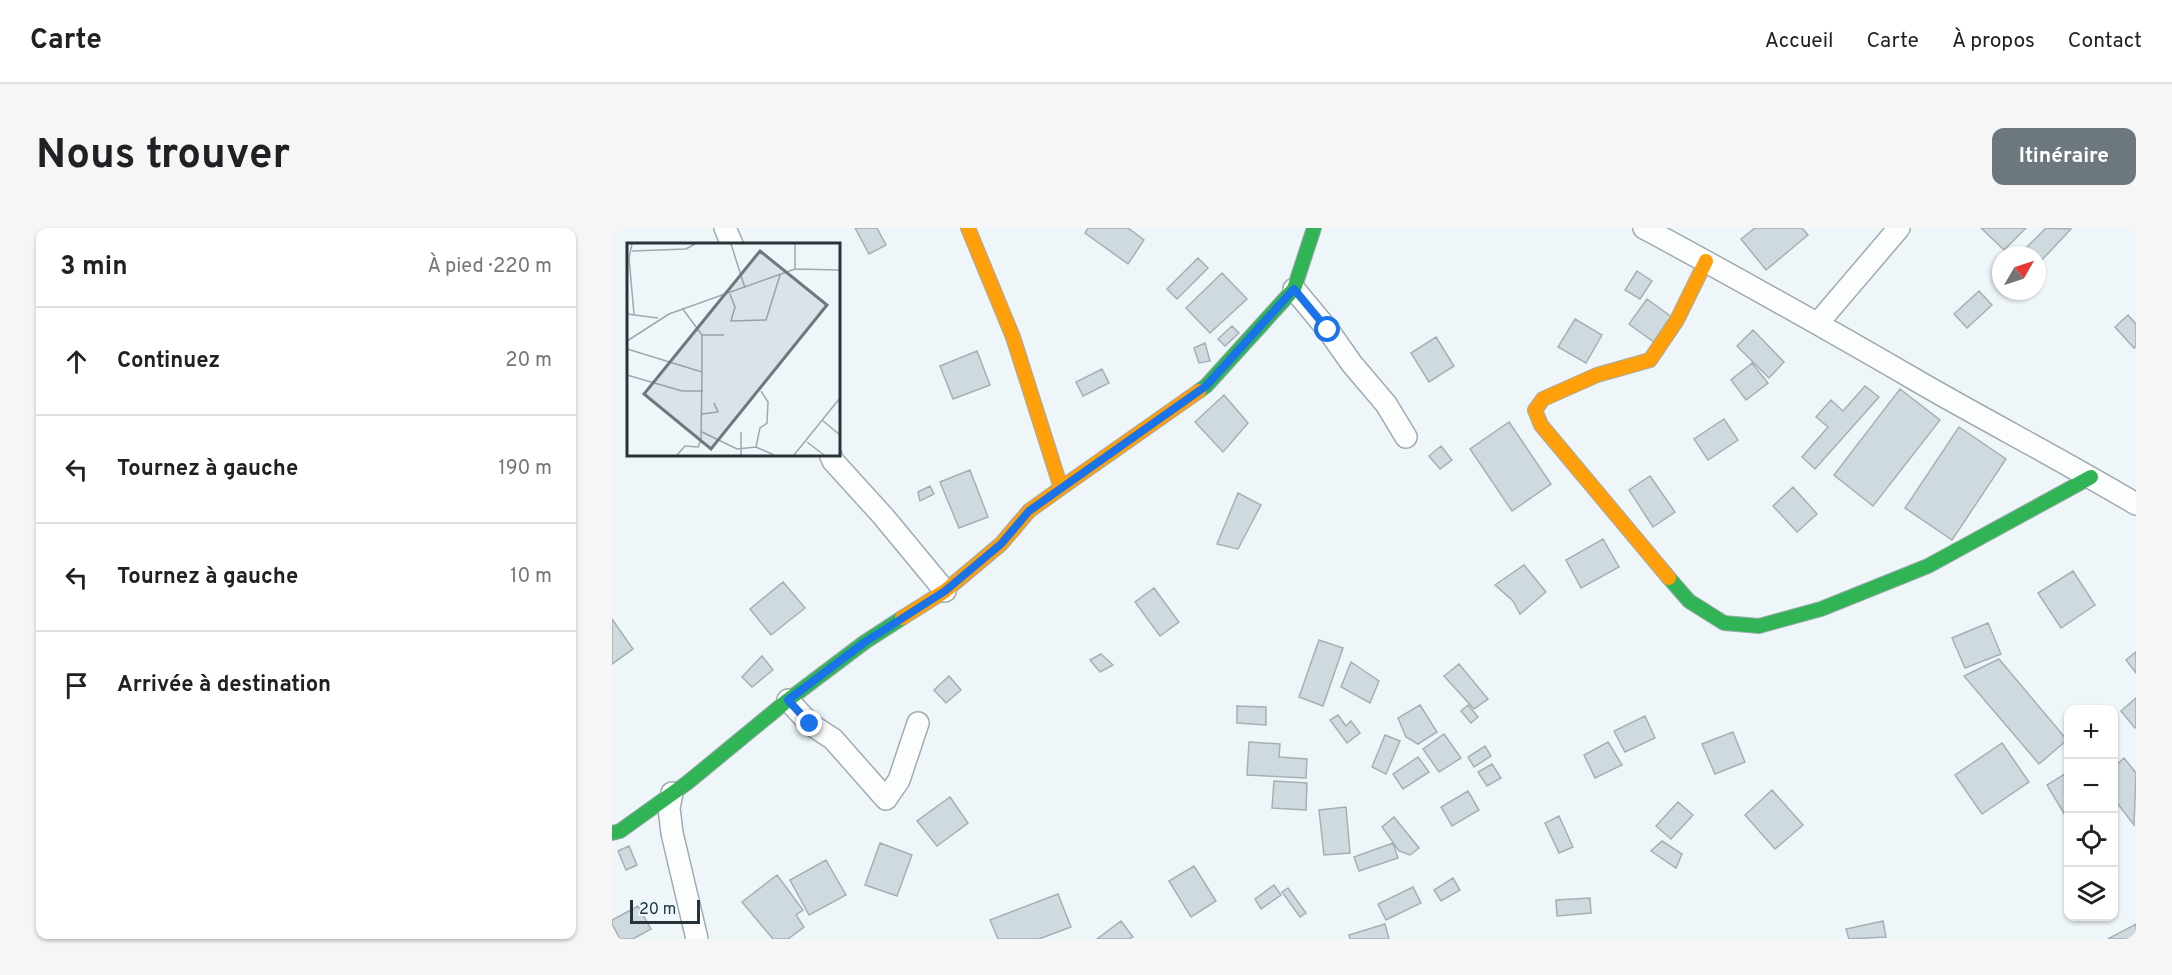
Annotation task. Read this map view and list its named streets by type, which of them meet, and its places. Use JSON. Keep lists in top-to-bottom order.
{
  "scale_bar": "20 m",
  "north": "top right",
  "page": {
    "header": "Carte",
    "nav": [
      "Accueil",
      "Carte",
      "À propos",
      "Contact"
    ],
    "buttons": "Itinéraire",
    "title": "Nous trouver",
    "heading": ["3 min", "À pied · 220 m"],
    "list": [
      ["Continuez", "20 m"],
      ["Tournez à gauche", "190 m"],
      ["Tournez à gauche", "10 m"],
      "Arrivée à destination"
    ],
    "map_buttons": ["+", "−"],
    "scale": "20 m"
  }
}
